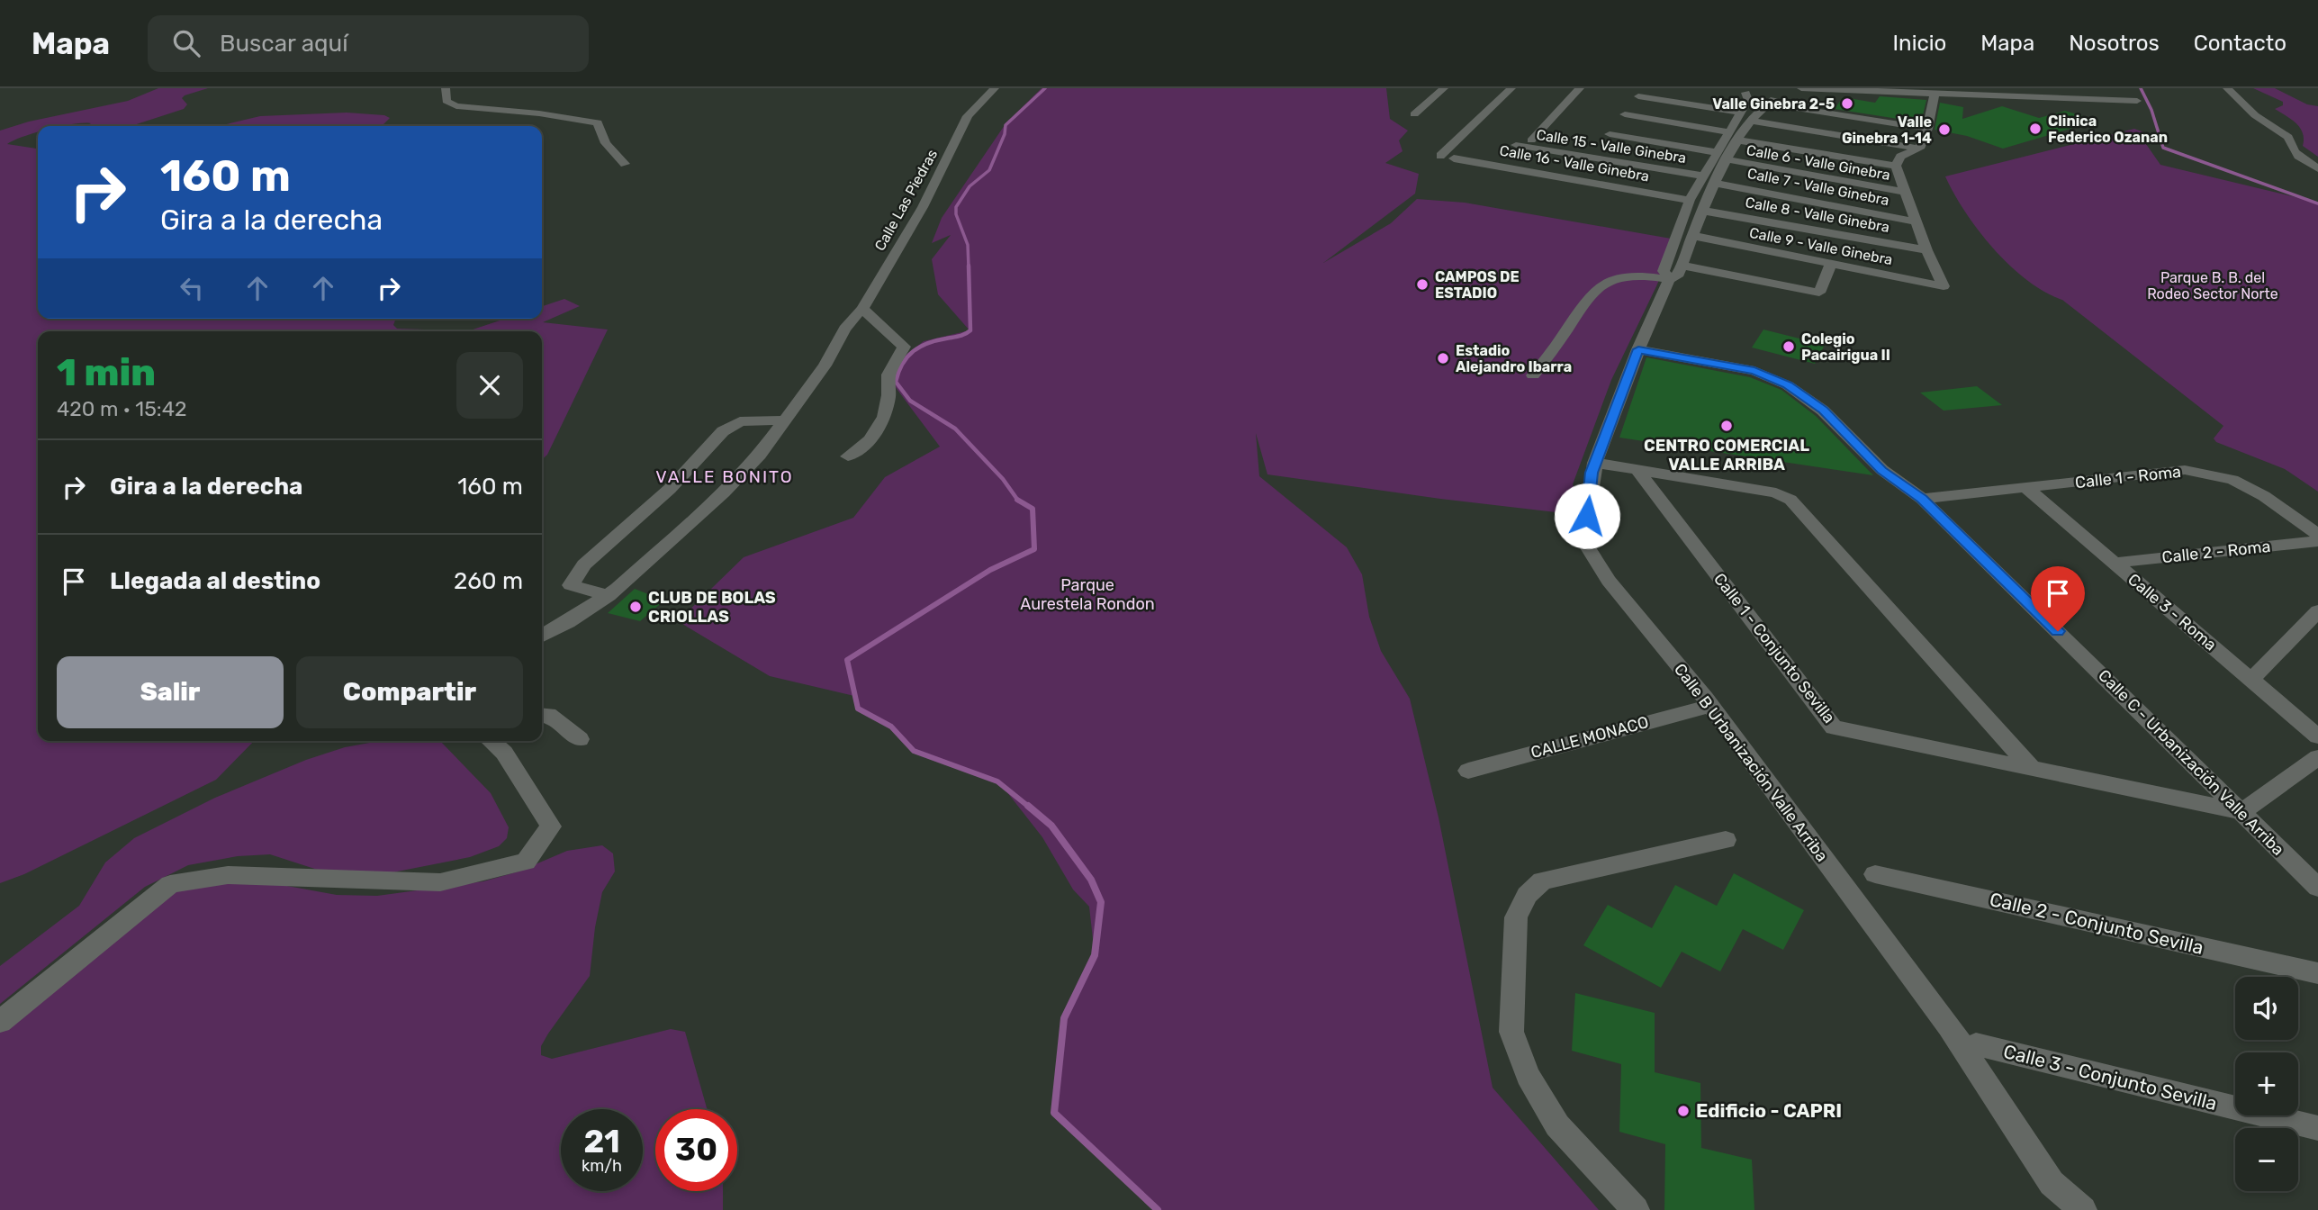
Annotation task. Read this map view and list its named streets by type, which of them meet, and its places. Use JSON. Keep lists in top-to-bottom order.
{
  "streets": {
    "street": [
      "Calle 15 - Valle Ginebra",
      "Calle 6 - Valle Ginebra",
      "Calle 16 - Valle Ginebra",
      "Calle 7 - Valle Ginebra",
      "Calle Las Piedras",
      "Calle 8 - Valle Ginebra",
      "Calle 9 - Valle Ginebra",
      "Calle 1 - Roma",
      "Calle 2 - Roma",
      "Calle 3 - Roma",
      "Calle 1 - Conjunto Sevilla",
      "CALLE MONACO",
      "Calle B Urbanización Valle Arriba",
      "Calle C - Urbanización Valle Arriba",
      "Calle 2 - Conjunto Sevilla",
      "Calle 3 - Conjunto Sevilla"
    ]
  },
  "crossings": [
    ["Calle 15 - Valle Ginebra", "Calle B Urbanización Valle Arriba"],
    ["Calle 6 - Valle Ginebra", "Calle B Urbanización Valle Arriba"],
    ["Calle 16 - Valle Ginebra", "Calle B Urbanización Valle Arriba"],
    ["Calle 7 - Valle Ginebra", "Calle B Urbanización Valle Arriba"],
    ["Calle 8 - Valle Ginebra", "Calle 9 - Valle Ginebra"],
    ["Calle 8 - Valle Ginebra", "Calle B Urbanización Valle Arriba"],
    ["Calle 9 - Valle Ginebra", "Calle B Urbanización Valle Arriba"],
    ["Calle 1 - Roma", "Calle 3 - Roma"],
    ["Calle 1 - Roma", "Calle C - Urbanización Valle Arriba"],
    ["Calle 2 - Roma", "Calle 3 - Roma"],
    ["Calle 1 - Conjunto Sevilla", "Calle C - Urbanización Valle Arriba"],
    ["CALLE MONACO", "Calle B Urbanización Valle Arriba"],
    ["Calle B Urbanización Valle Arriba", "Calle C - Urbanización Valle Arriba"]
  ],
  "districts": ["VALLE BONITO"],
  "parks": ["Parque B. B. del Rodeo Sector Norte", "Parque Aurestela Rondon"],
  "places": [
    "Valle Ginebra 2-5",
    "Clinica Federico Ozanan",
    "Valle Ginebra 1-14",
    "CAMPOS DE ESTADIO",
    "Colegio Pacairigua II",
    "Estadio Alejandro Ibarra",
    "CENTRO COMERCIAL VALLE ARRIBA",
    "CLUB DE BOLAS CRIOLLAS",
    "Edificio - CAPRI"
  ],
  "page": {
    "header": "Mapa",
    "search": "Buscar aquí",
    "nav": [
      "Inicio",
      "Mapa",
      "Nosotros",
      "Contacto"
    ],
    "turn": ["160 m", "Gira a la derecha"],
    "heading": ["1 min", "420 m · 15:42"],
    "list": [
      {
        "name": "Gira a la derecha",
        "value": "160 m"
      },
      {
        "name": "Llegada al destino",
        "value": "260 m"
      }
    ],
    "buttons": ["Salir", "Compartir"],
    "map_buttons": ["+", "−"],
    "speed": "21 km/h",
    "limit": "30"
  }
}
